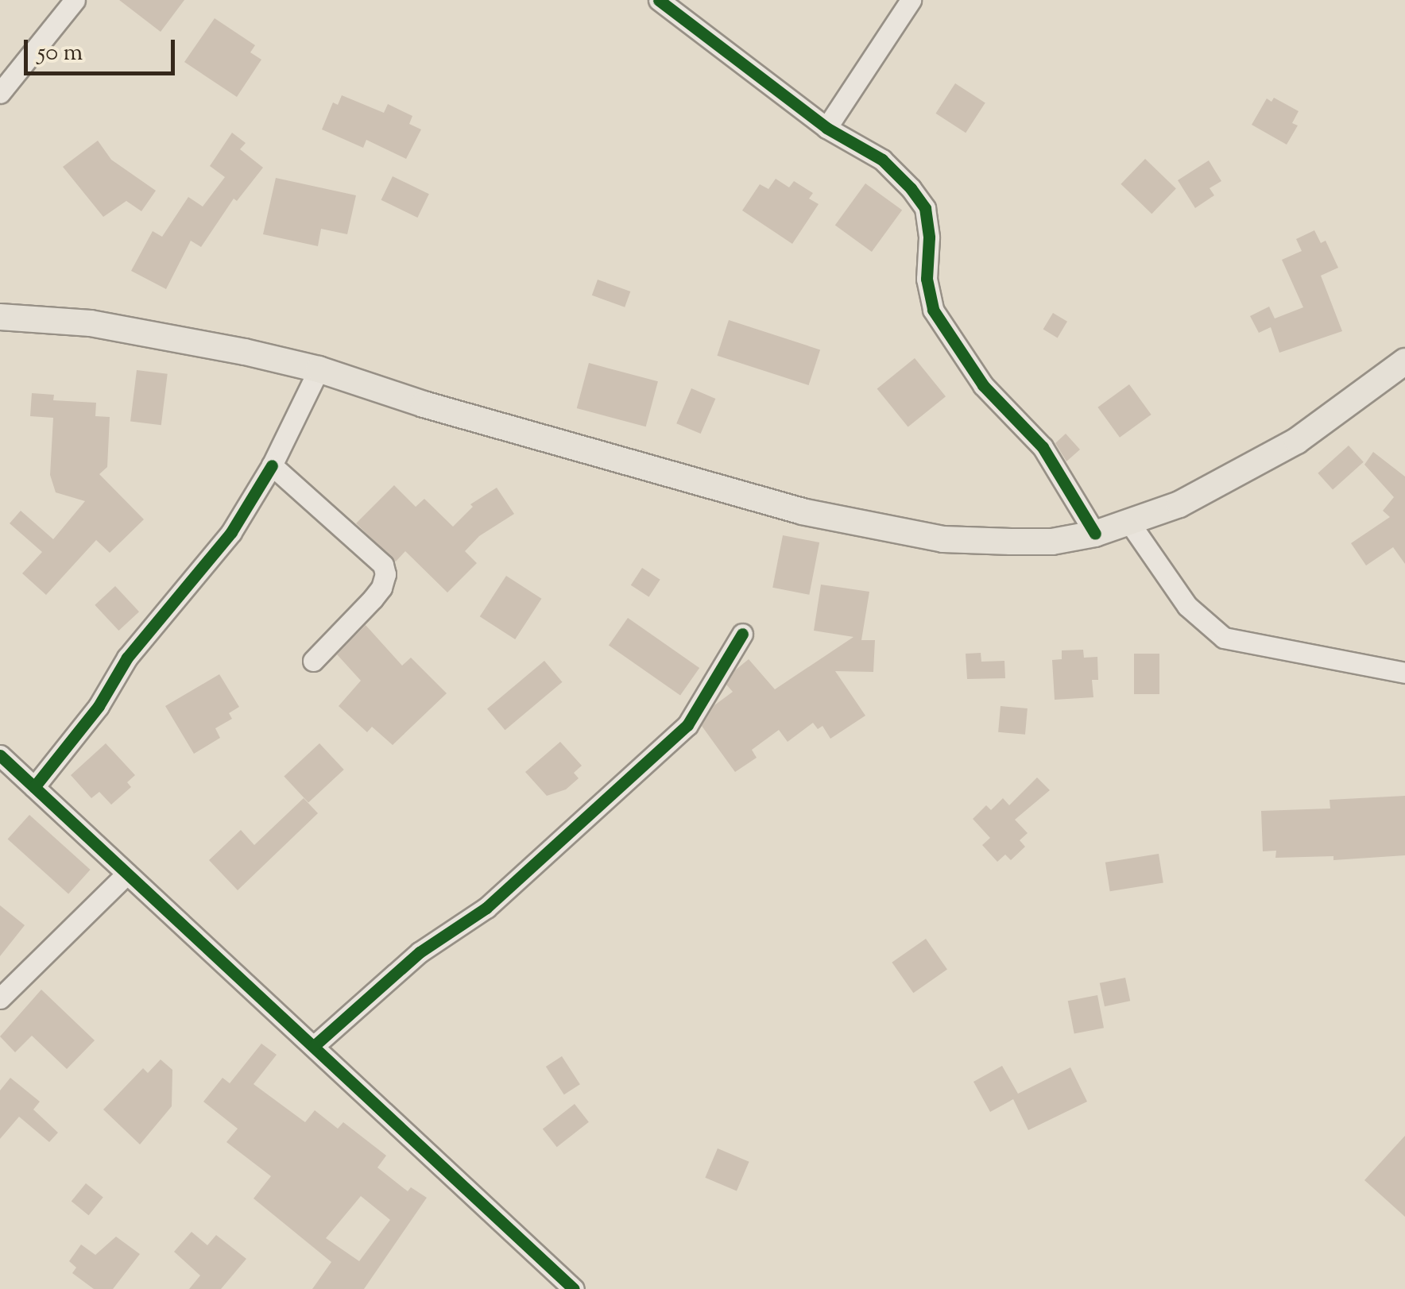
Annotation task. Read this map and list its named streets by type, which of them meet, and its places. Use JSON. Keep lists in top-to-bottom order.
{
  "scale_bar": "50 m"
}
